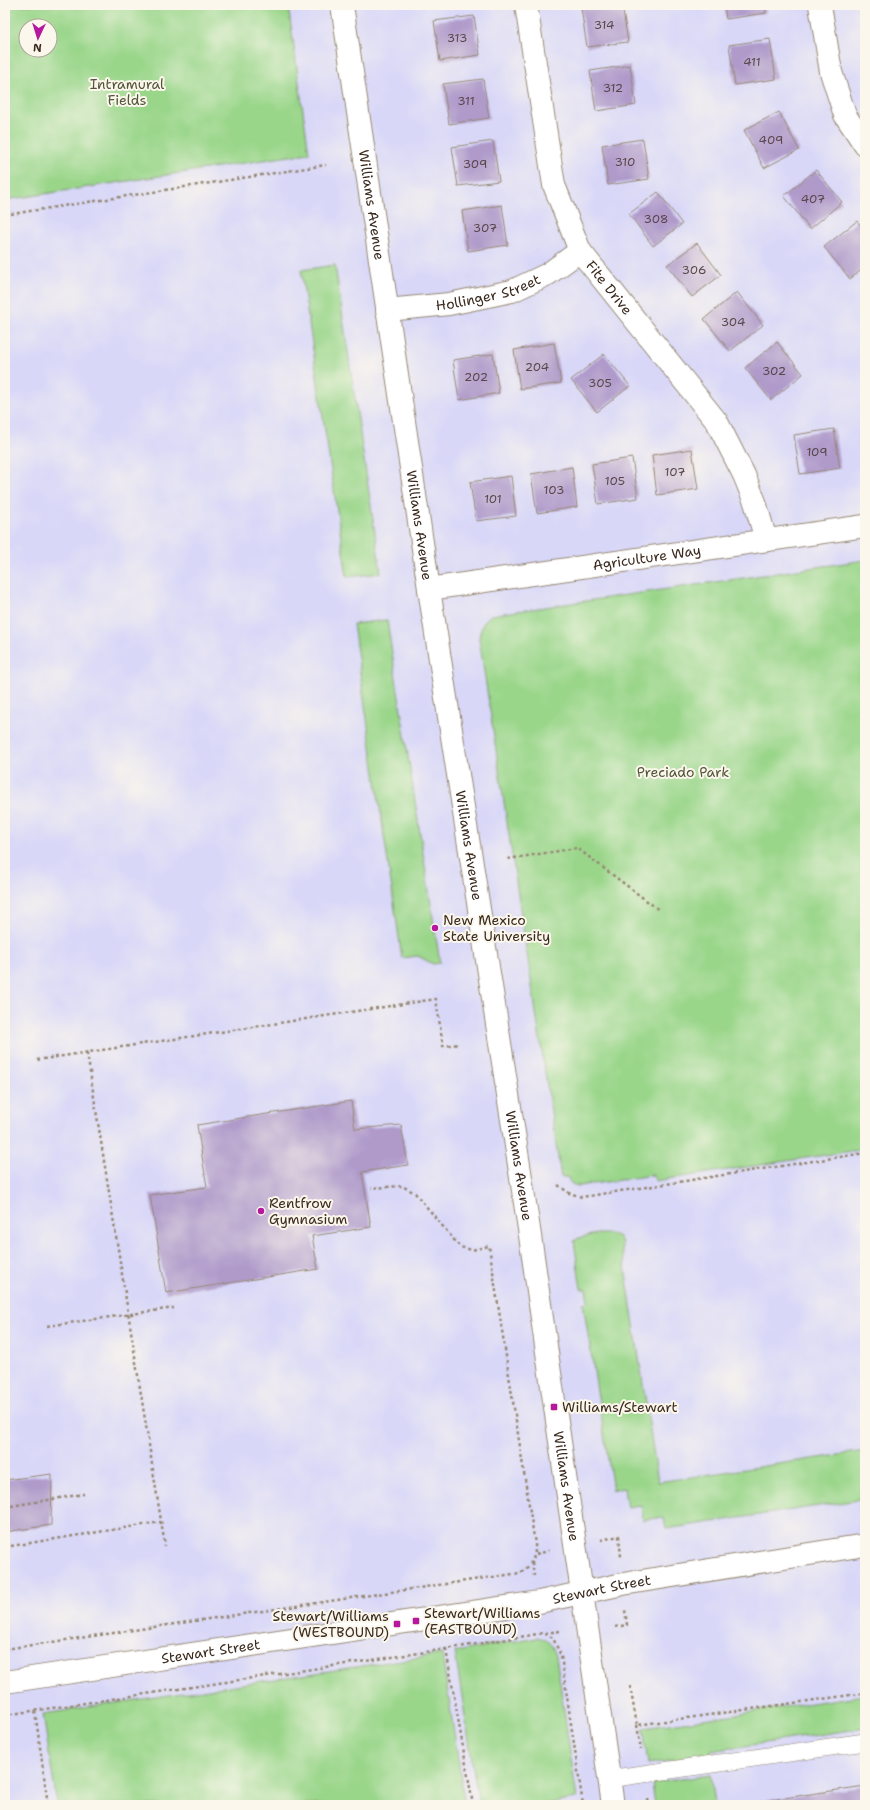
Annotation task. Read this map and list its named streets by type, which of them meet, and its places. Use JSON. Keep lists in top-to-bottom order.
{
  "streets": {
    "street": [
      "Williams Avenue",
      "Fite Drive",
      "Hollinger Street",
      "Agriculture Way",
      "Stewart Street"
    ]
  },
  "crossings": [
    ["Williams Avenue", "Hollinger Street"],
    ["Williams Avenue", "Agriculture Way"],
    ["Williams Avenue", "Stewart Street"],
    ["Fite Drive", "Hollinger Street"],
    ["Fite Drive", "Agriculture Way"]
  ],
  "parks": ["Intramural Fields", "Preciado Park"],
  "places": {
    "other": ["New Mexico State University", "Rentfrow Gymnasium"],
    "transit": ["Williams/Stewart", "Stewart/Williams (EASTBOUND)", "Stewart/Williams (WESTBOUND)"]
  },
  "house_numbers": [
    "314",
    "313",
    "411",
    "312",
    "311",
    "409",
    "310",
    "309",
    "407",
    "308",
    "307",
    "306",
    "304",
    "204",
    "302",
    "202",
    "305",
    "109",
    "107",
    "105",
    "103",
    "101"
  ],
  "north": "bottom"
}
